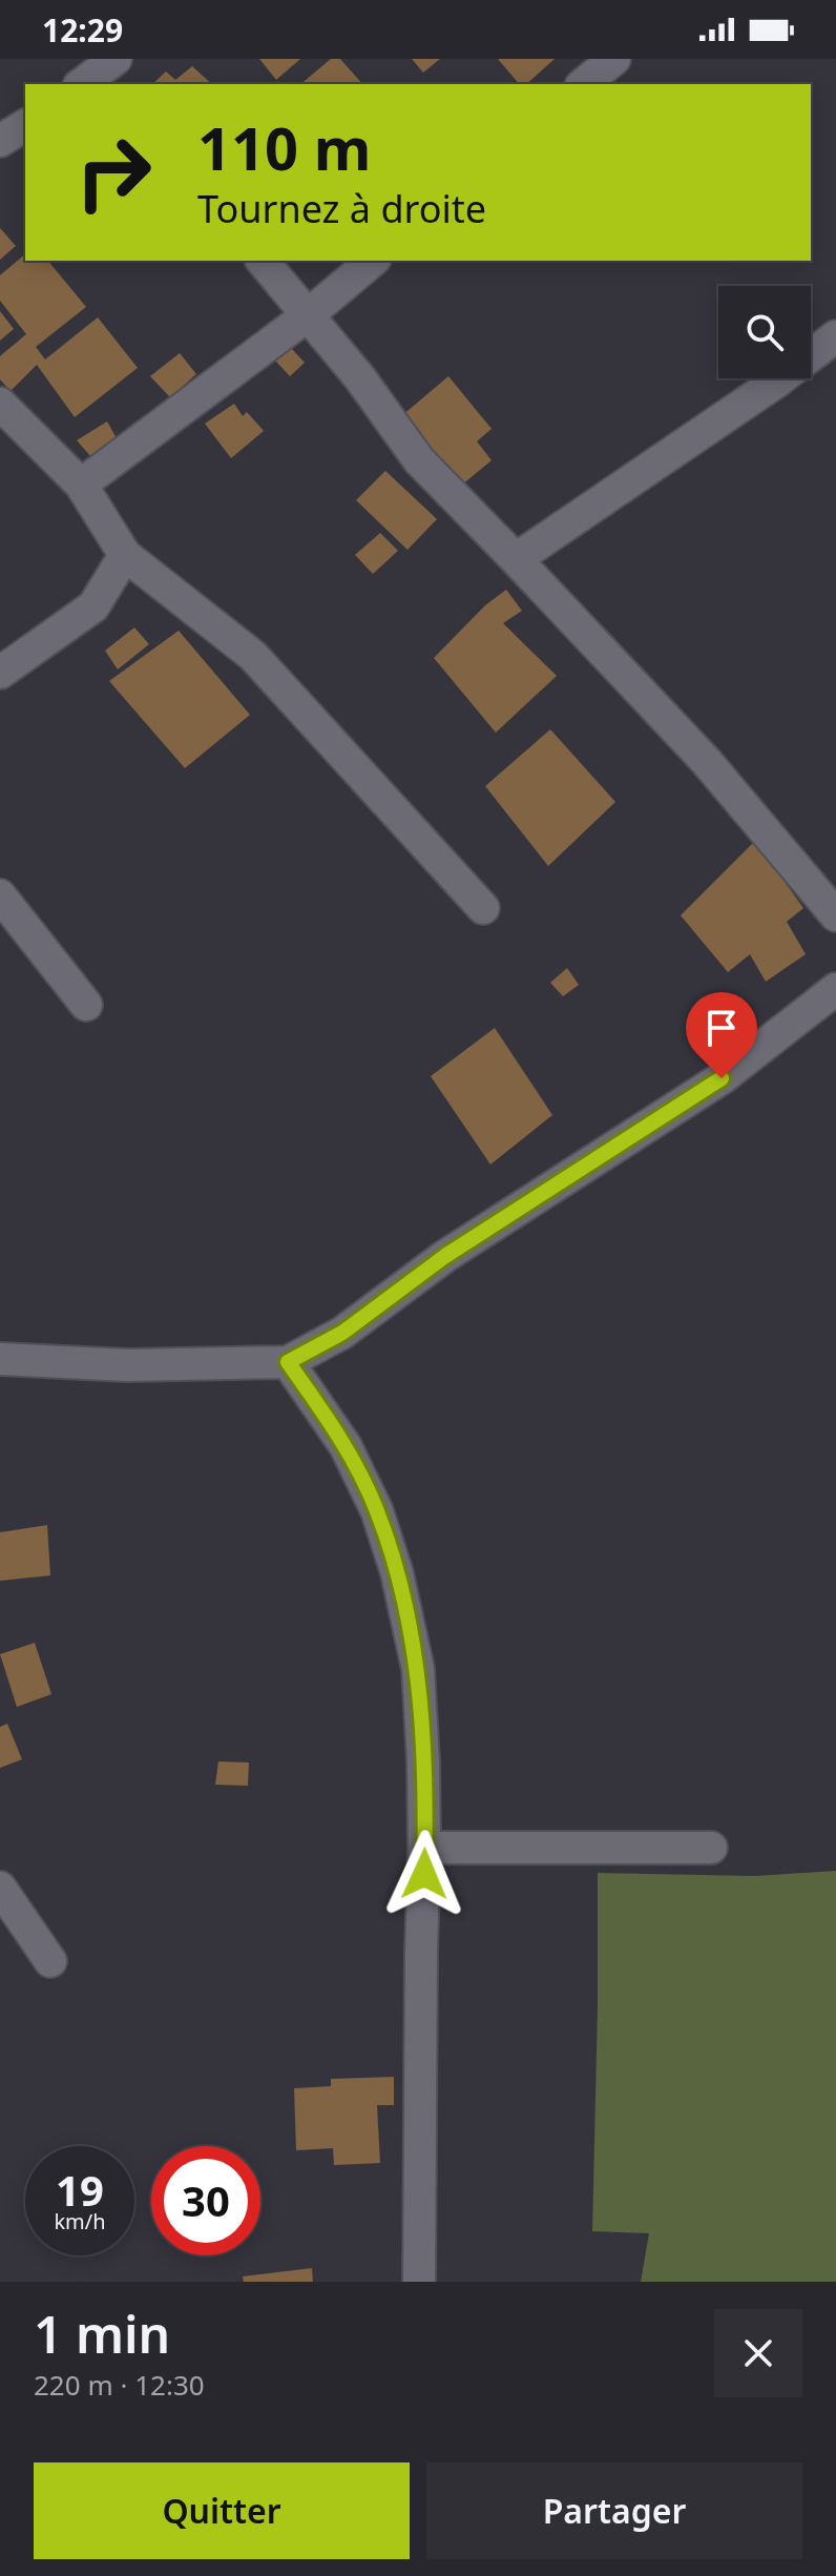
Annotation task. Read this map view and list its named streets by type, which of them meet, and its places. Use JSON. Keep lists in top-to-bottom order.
{
  "page": {
    "status": "12:29",
    "turn": ["110 m", "Tournez à droite"],
    "speed": "19 km/h",
    "limit": "30",
    "heading": ["1 min", "220 m · 12:30"],
    "buttons": ["Quitter", "Partager"]
  }
}
